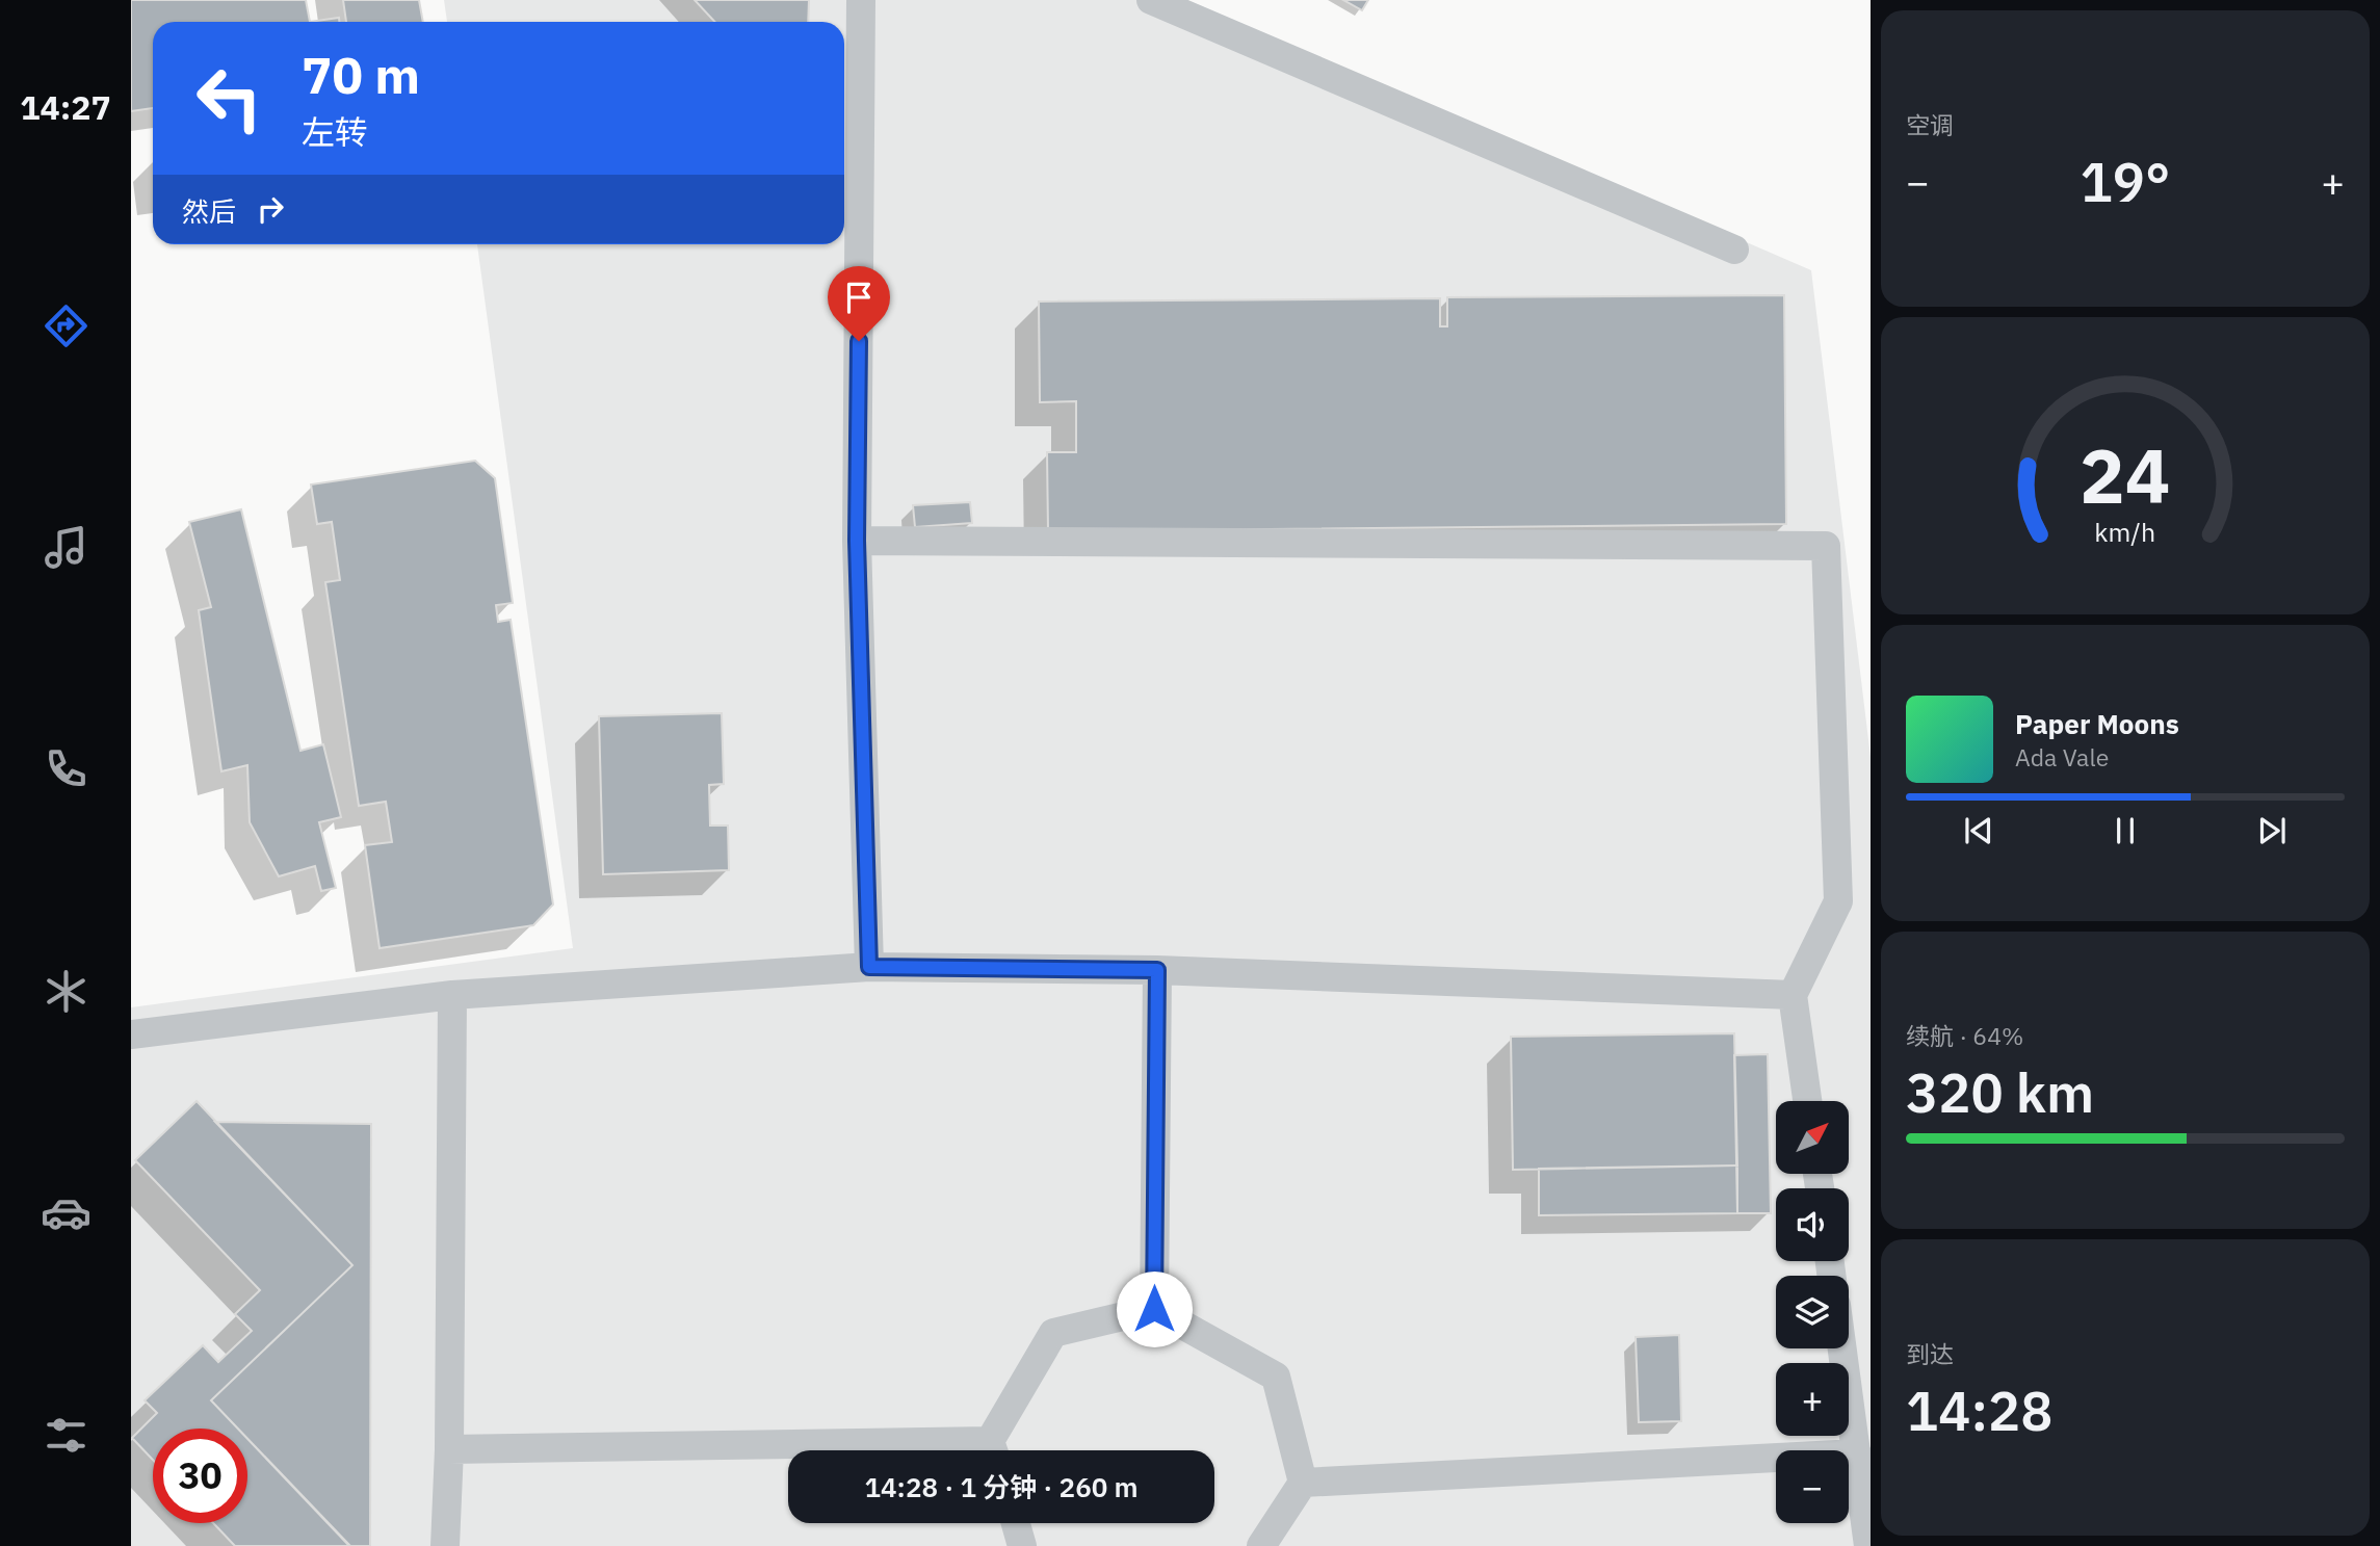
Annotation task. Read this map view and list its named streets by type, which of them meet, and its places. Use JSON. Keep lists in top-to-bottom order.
{
  "north": "top right",
  "page": {
    "tabs": "14:27",
    "tile": [
      "空调",
      ["续航 · 64%", "320 km"],
      ["到达", "14:28"]
    ],
    "turn": ["70 m", "左转"],
    "heat": ["−", "19°", "+"],
    "then": "然后",
    "song": ["Paper Moons", "Ada Vale"],
    "map_buttons": ["+", "−"],
    "limit": "30",
    "trip": "14:28 · 1 分钟 · 260 m",
    "gauge": ["24", "km/h"]
  }
}
